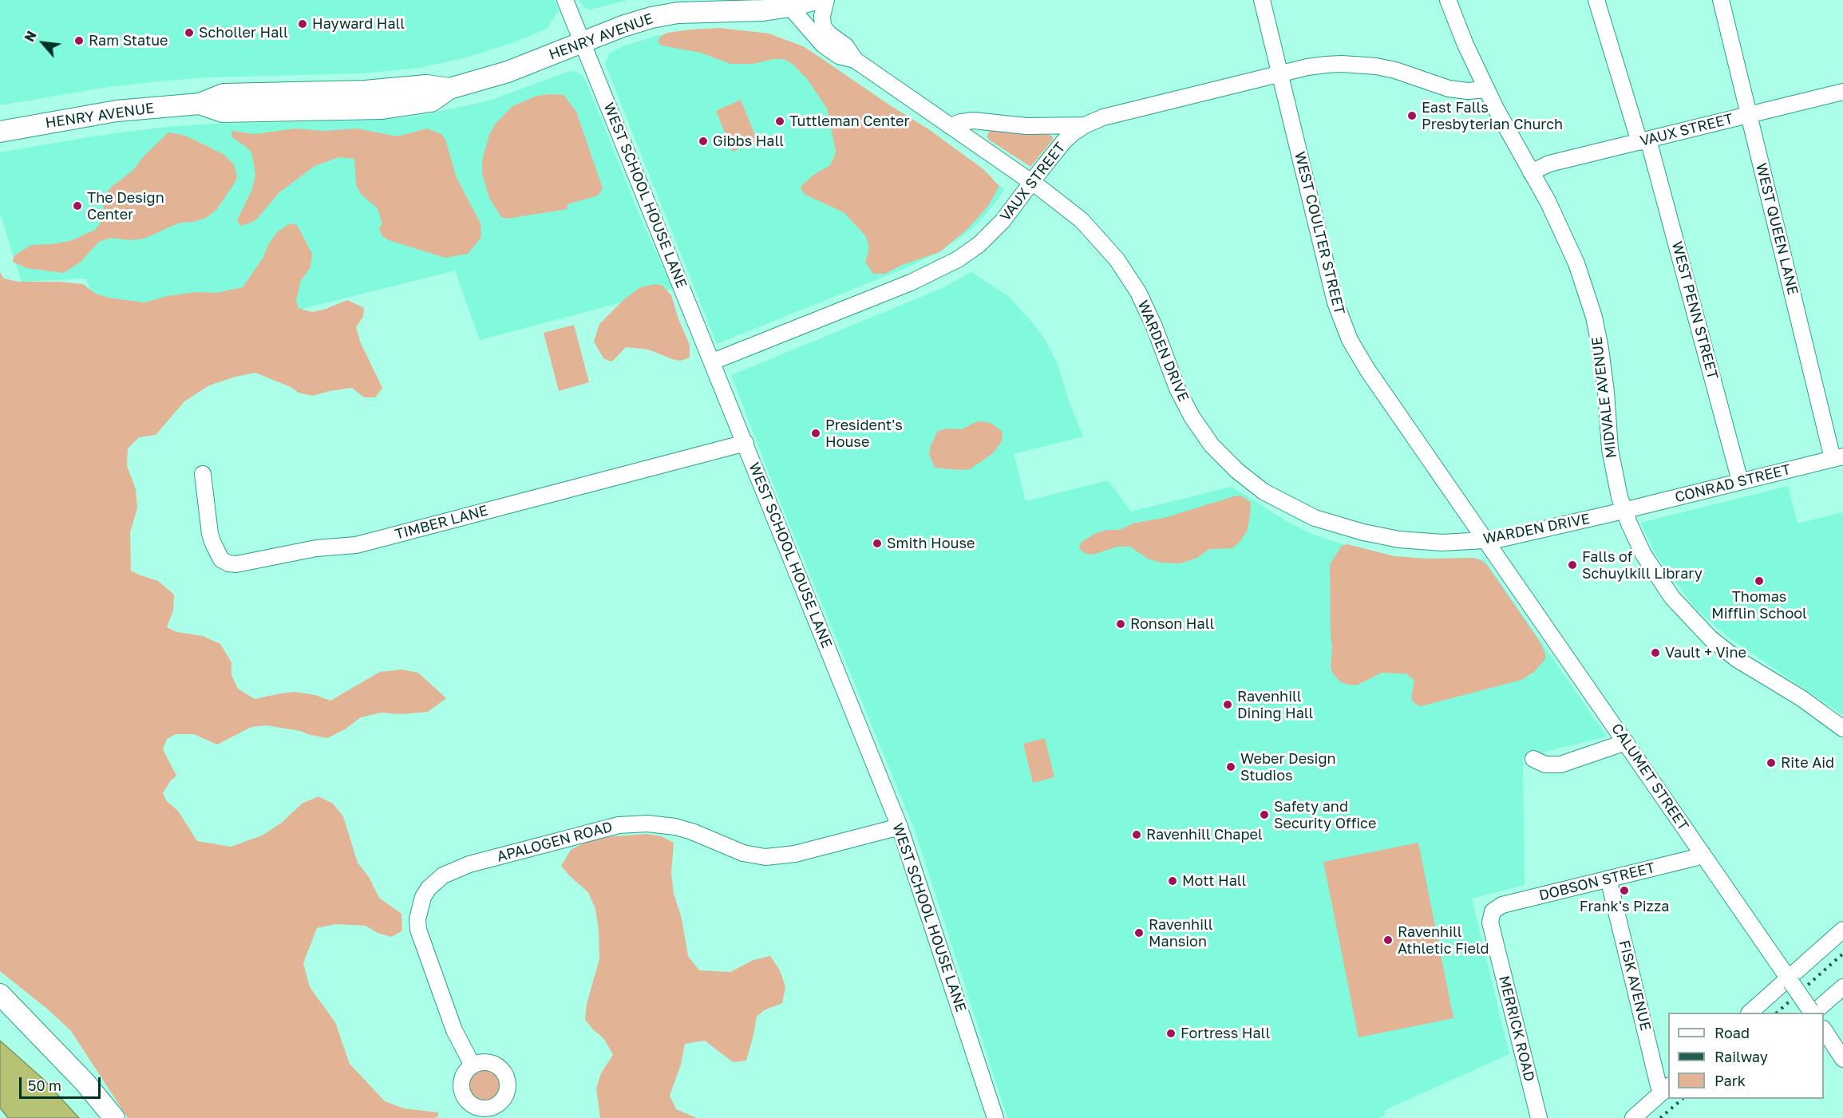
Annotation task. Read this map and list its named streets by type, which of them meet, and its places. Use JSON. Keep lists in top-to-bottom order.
{
  "streets": {
    "main road": ["HENRY AVENUE"],
    "street": [
      "VAUX STREET",
      "WEST SCHOOL HOUSE LANE",
      "WEST QUEEN LANE",
      "WEST COULTER STREET",
      "WEST PENN STREET",
      "WARDEN DRIVE",
      "MIDVALE AVENUE",
      "CONRAD STREET",
      "TIMBER LANE",
      "CALUMET STREET",
      "APALOGEN ROAD",
      "DOBSON STREET",
      "FISK AVENUE",
      "MERRICK ROAD"
    ]
  },
  "crossings": [
    ["HENRY AVENUE", "WEST SCHOOL HOUSE LANE"],
    ["HENRY AVENUE", "WARDEN DRIVE"],
    ["VAUX STREET", "WEST SCHOOL HOUSE LANE"],
    ["VAUX STREET", "WEST QUEEN LANE"],
    ["VAUX STREET", "WEST COULTER STREET"],
    ["VAUX STREET", "WEST PENN STREET"],
    ["VAUX STREET", "WARDEN DRIVE"],
    ["VAUX STREET", "MIDVALE AVENUE"],
    ["WEST SCHOOL HOUSE LANE", "TIMBER LANE"],
    ["WEST SCHOOL HOUSE LANE", "APALOGEN ROAD"],
    ["WEST QUEEN LANE", "CONRAD STREET"],
    ["WEST COULTER STREET", "WARDEN DRIVE"],
    ["WEST COULTER STREET", "CALUMET STREET"],
    ["WEST PENN STREET", "CONRAD STREET"],
    ["WARDEN DRIVE", "MIDVALE AVENUE"],
    ["WARDEN DRIVE", "CONRAD STREET"],
    ["WARDEN DRIVE", "CALUMET STREET"],
    ["MIDVALE AVENUE", "CONRAD STREET"],
    ["CALUMET STREET", "DOBSON STREET"],
    ["DOBSON STREET", "FISK AVENUE"],
    ["DOBSON STREET", "MERRICK ROAD"]
  ],
  "places": [
    "Hayward Hall",
    "Scholler Hall",
    "Ram Statue",
    "East Falls Presbyterian Church",
    "Tuttleman Center",
    "Gibbs Hall",
    "The Design Center",
    "President's House",
    "Smith House",
    "Falls of Schuylkill Library",
    "Thomas Mifflin School",
    "Ronson Hall",
    "Vault + Vine",
    "Ravenhill Dining Hall",
    "Rite Aid",
    "Weber Design Studios",
    "Safety and Security Office",
    "Ravenhill Chapel",
    "Mott Hall",
    "Frank's Pizza",
    "Ravenhill Mansion",
    "Ravenhill Athletic Field",
    "Fortress Hall"
  ],
  "legend": ["Road", "Railway", "Park"],
  "scale_bar": "50 m",
  "north": "top left"
}
